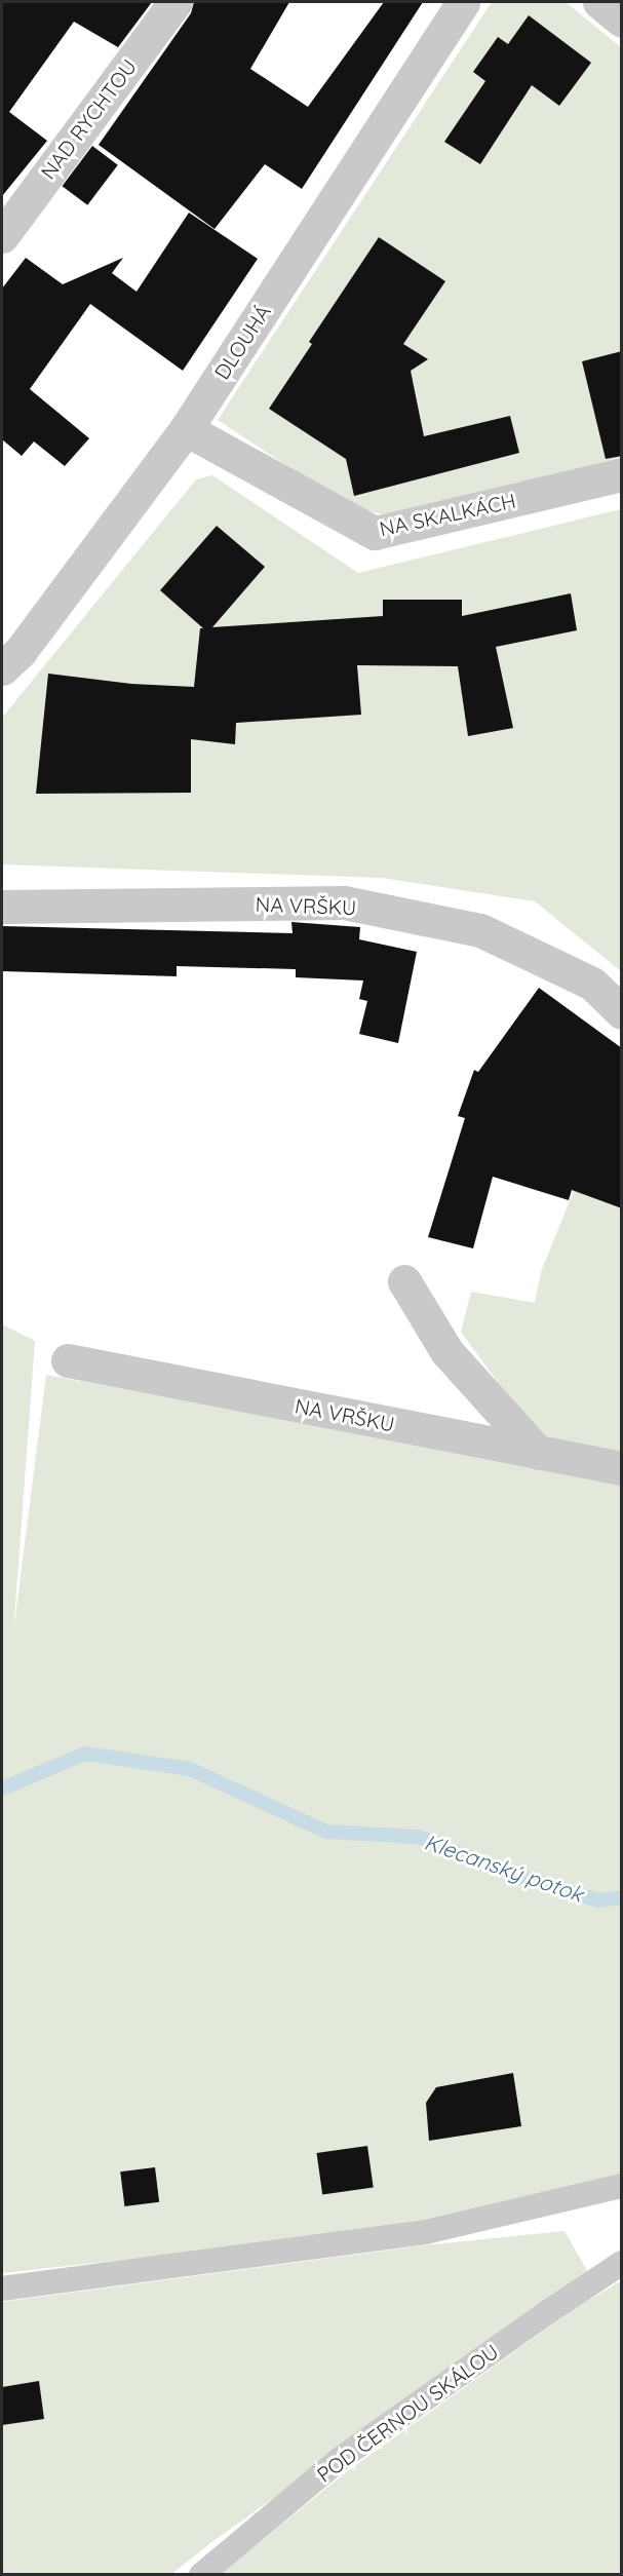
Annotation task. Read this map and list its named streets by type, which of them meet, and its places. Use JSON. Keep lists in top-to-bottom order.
{
  "streets": {
    "street": [
      "NAD RYCHTOU",
      "DLOUHÁ",
      "NA SKALKÁCH",
      "NA VRŠKU"
    ],
    "lane": ["POD ČERNOU SKÁLOU"]
  },
  "crossings": [
    ["DLOUHÁ", "NA SKALKÁCH"]
  ],
  "water": ["Klecanský potok"]
}
